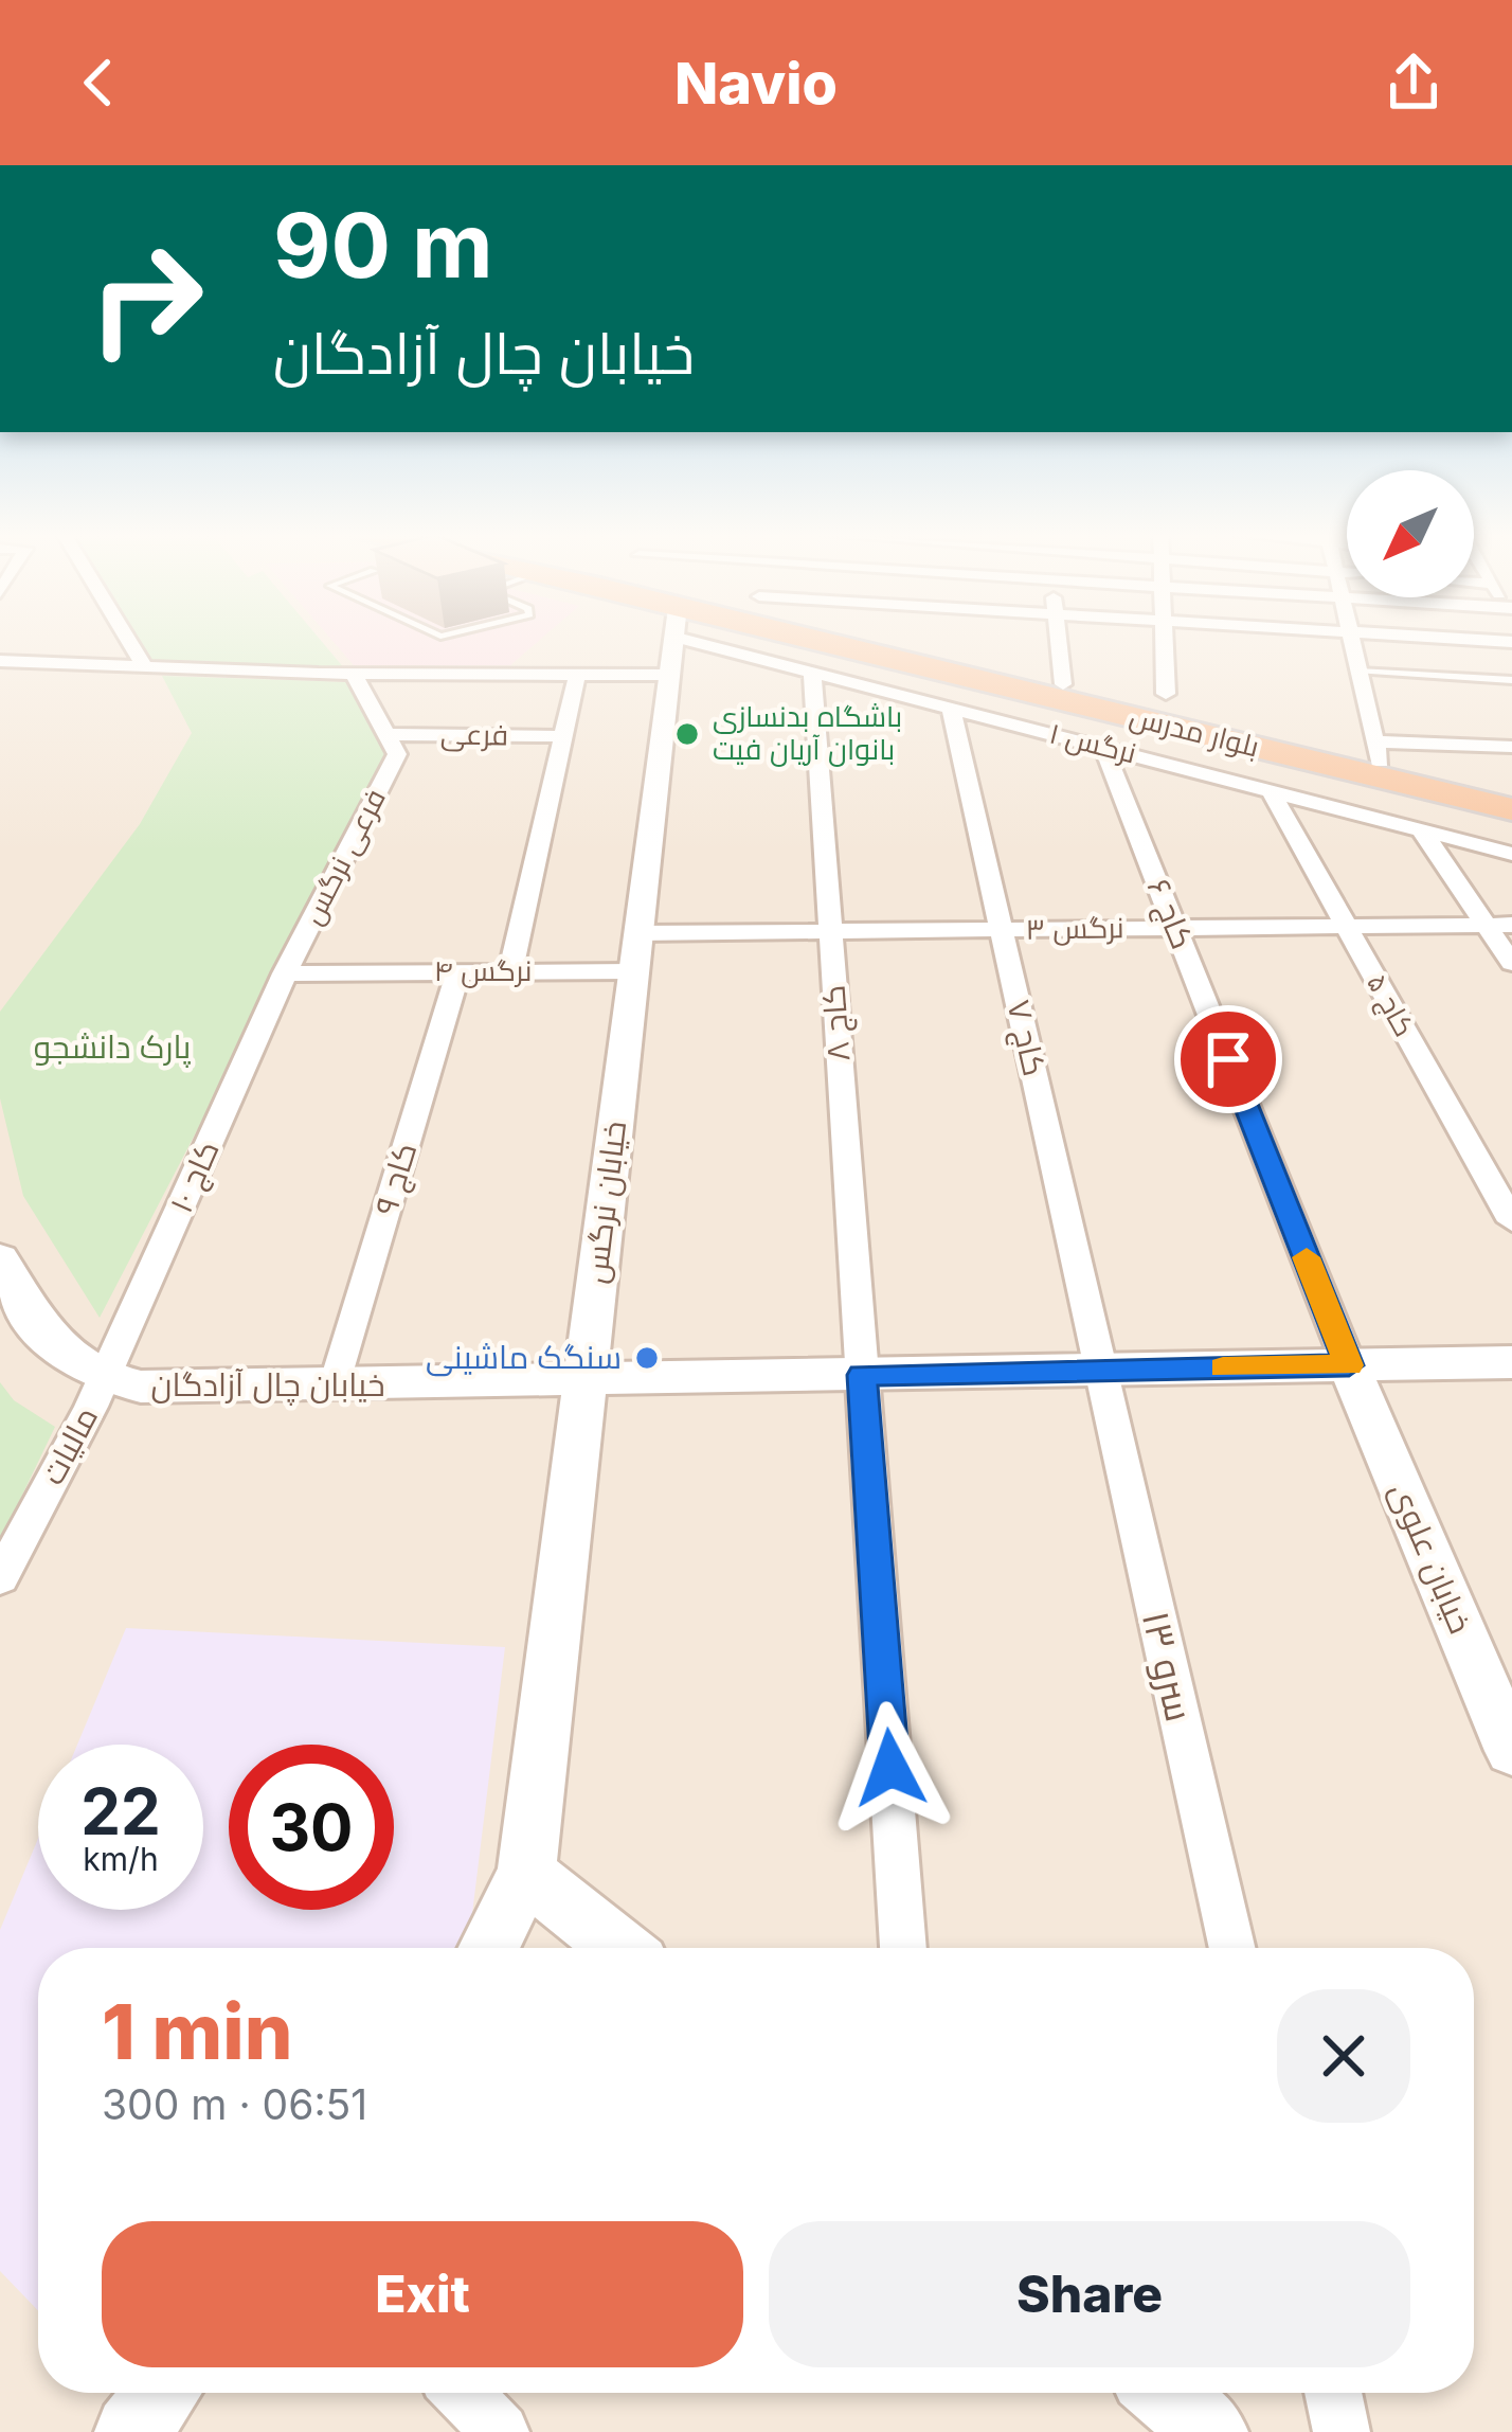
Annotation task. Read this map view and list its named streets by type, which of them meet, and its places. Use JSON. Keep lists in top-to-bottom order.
{
  "streets": {
    "highway": ["بلوار مدرس"],
    "street": [
      "فرعی",
      "نرگس ۱",
      "فرعی نرگس",
      "کاج ۶",
      "نرگس ۳",
      "نرگس ۴",
      "کاج ۵",
      "کاج ۸",
      "کاج ۷",
      "کاج ۱۰",
      "کاج ۹",
      "خیابان نرگس",
      "خیابان چال آزادگان",
      "مالیات",
      "خیابان علوی",
      "سرو ۱۳"
    ]
  },
  "crossings": [
    ["فرعی", "فرعی نرگس"],
    ["نرگس ۱", "کاج ۶"],
    ["نرگس ۱", "کاج ۵"],
    ["نرگس ۱", "کاج ۸"],
    ["نرگس ۱", "کاج ۷"],
    ["فرعی نرگس", "نرگس ۴"],
    ["فرعی نرگس", "کاج ۱۰"],
    ["کاج ۶", "نرگس ۳"],
    ["کاج ۶", "خیابان چال آزادگان"],
    ["کاج ۶", "خیابان علوی"],
    ["نرگس ۳", "کاج ۵"],
    ["نرگس ۳", "کاج ۸"],
    ["نرگس ۳", "کاج ۷"],
    ["نرگس ۳", "خیابان نرگس"],
    ["نرگس ۴", "کاج ۱۰"],
    ["نرگس ۴", "کاج ۹"],
    ["نرگس ۴", "خیابان نرگس"],
    ["کاج ۸", "خیابان چال آزادگان"],
    ["کاج ۷", "خیابان چال آزادگان"],
    ["کاج ۷", "سرو ۱۳"],
    ["کاج ۱۰", "خیابان چال آزادگان"],
    ["کاج ۱۰", "مالیات"],
    ["کاج ۹", "خیابان چال آزادگان"],
    ["خیابان نرگس", "خیابان چال آزادگان"],
    ["خیابان چال آزادگان", "مالیات"],
    ["خیابان چال آزادگان", "خیابان علوی"],
    ["خیابان چال آزادگان", "سرو ۱۳"]
  ],
  "parks": ["پارک دانشجو"],
  "places": ["باشگاه بدنسازی بانوان آریان فیت", "سنگک ماشینی"],
  "north": "bottom left",
  "page": {
    "header": "Navio",
    "turn": ["90 m", "خیابان چال آزادگان"],
    "speed": "22 km/h",
    "limit": "30",
    "heading": ["1 min", "300 m · 06:51"],
    "buttons": ["Exit", "Share"]
  }
}
